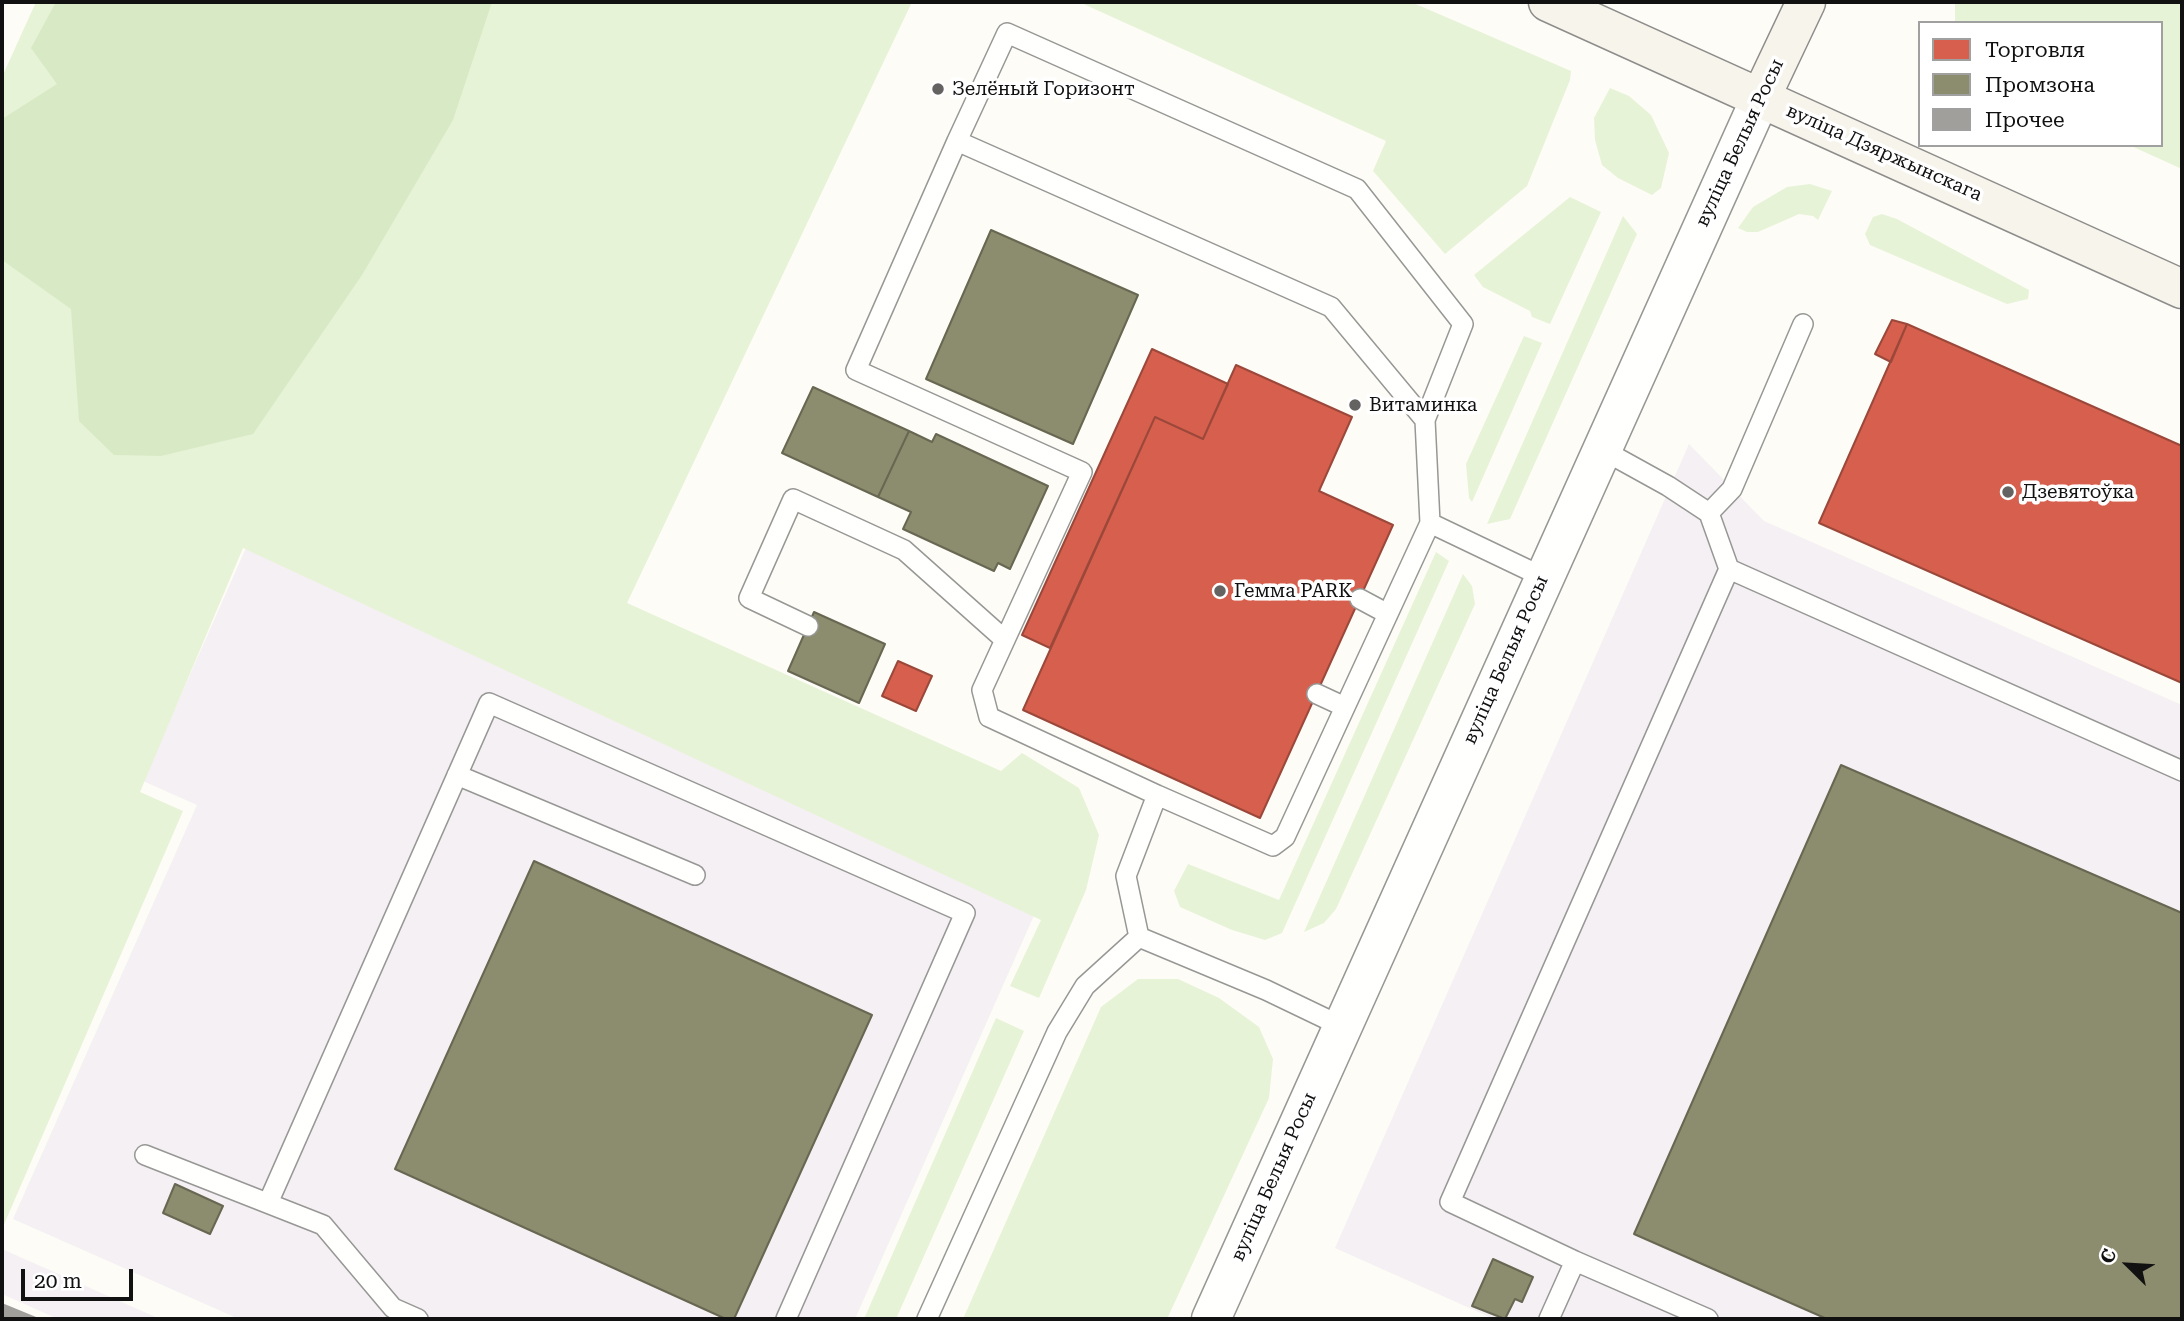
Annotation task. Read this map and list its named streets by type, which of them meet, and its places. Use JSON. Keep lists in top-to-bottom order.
{
  "streets": {
    "main road": ["вуліца Белыя Росы", "вуліца Дзяржынскага"]
  },
  "crossings": [
    ["вуліца Белыя Росы", "вуліца Дзяржынскага"]
  ],
  "places": [
    "Зелёный Горизонт",
    "Витаминка",
    "Дзевятоўка",
    "Гемма PARK"
  ],
  "legend": ["Торговля", "Промзона", "Прочее"],
  "scale_bar": "20 m",
  "north": "top left"
}
